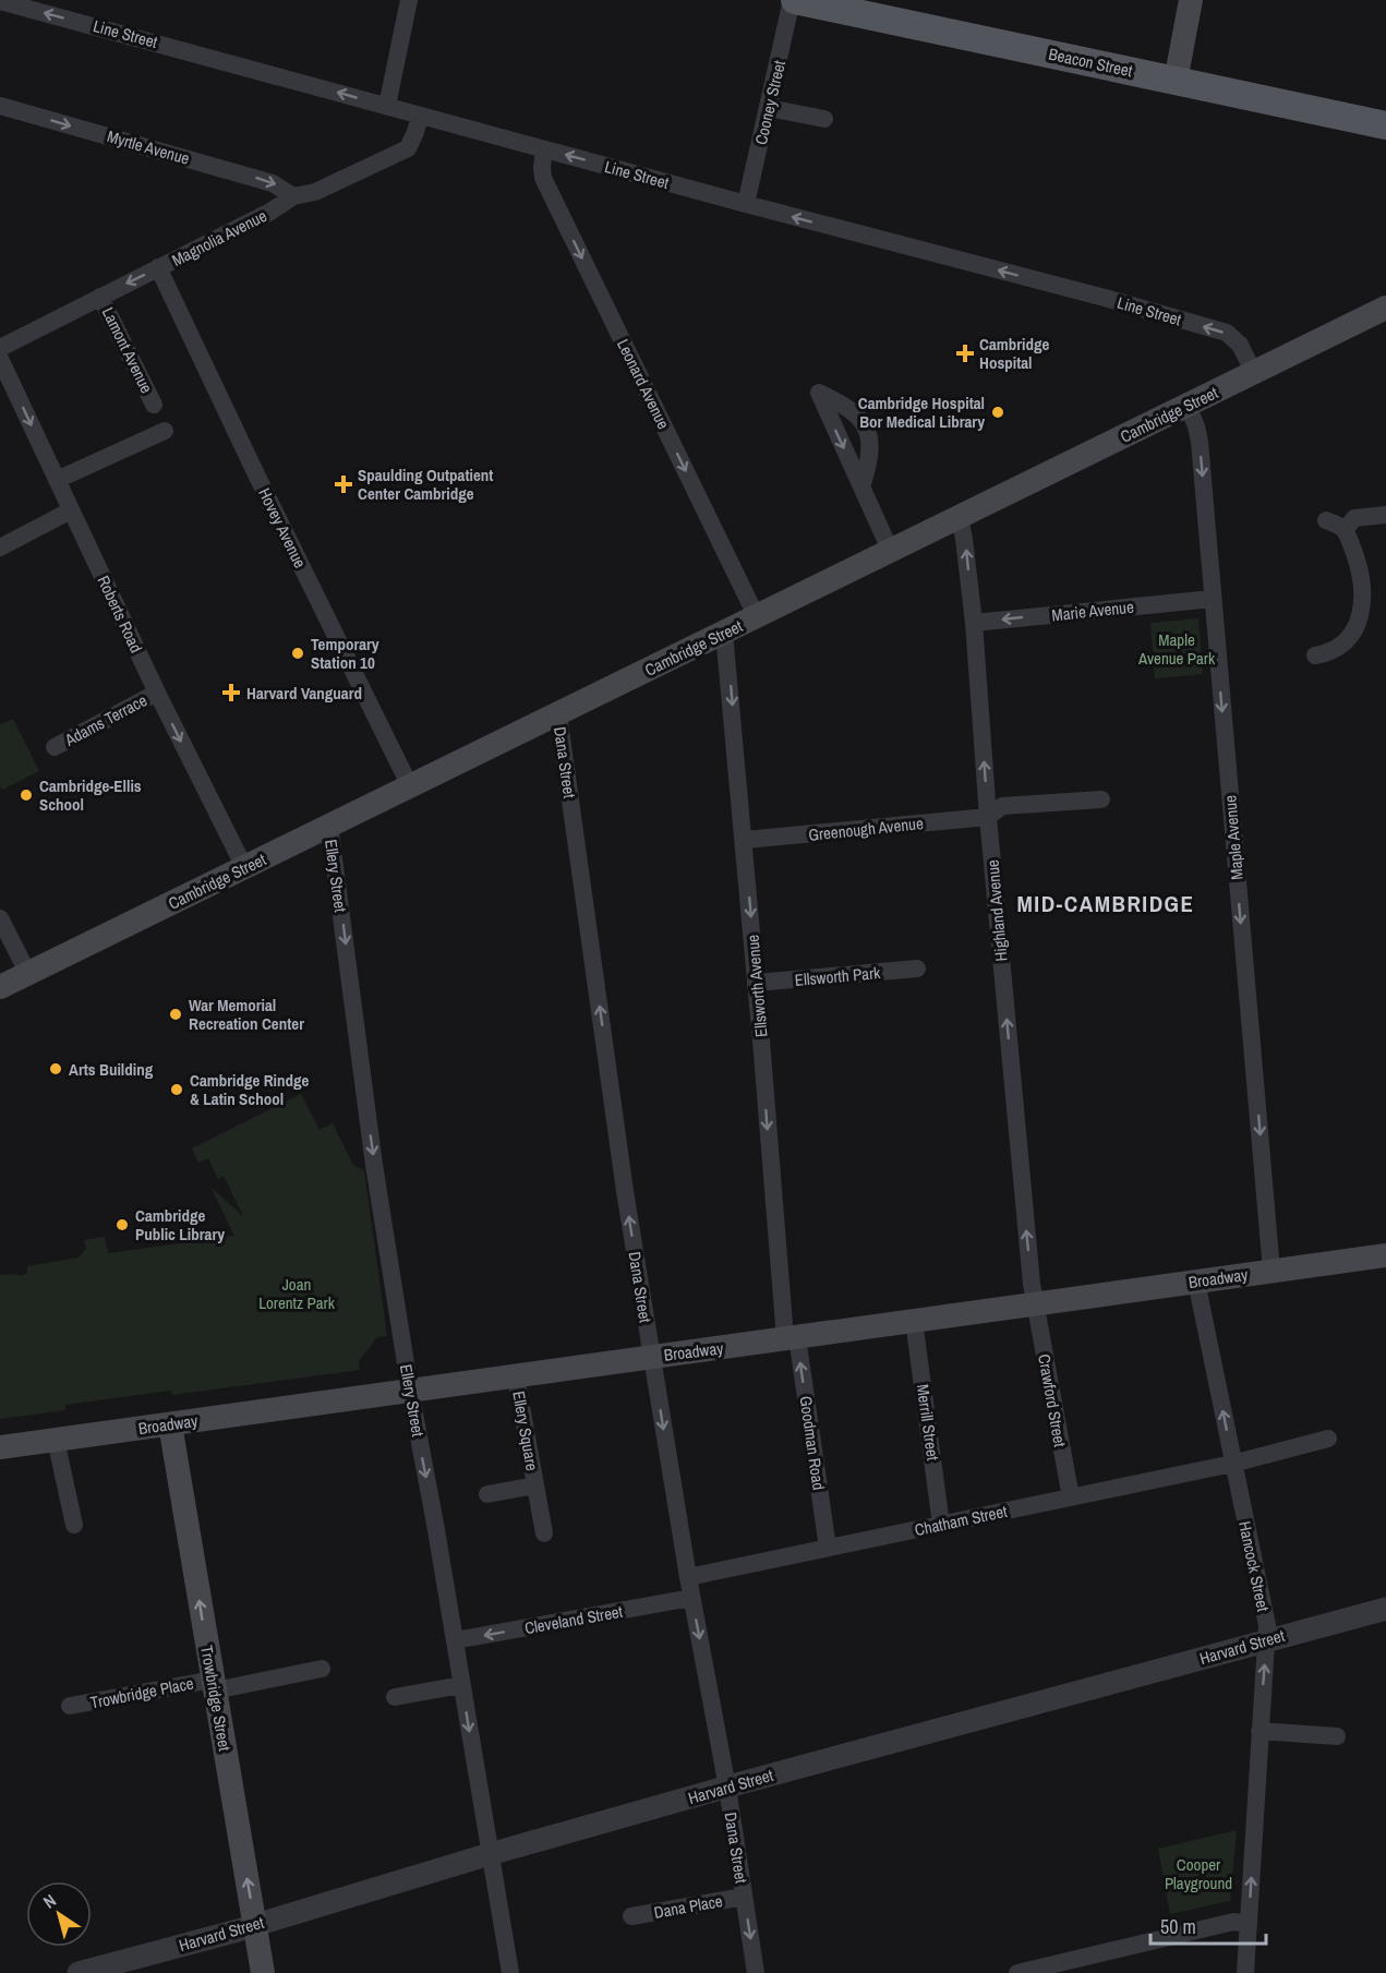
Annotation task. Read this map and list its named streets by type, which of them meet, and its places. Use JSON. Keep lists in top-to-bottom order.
{
  "streets": {
    "main road": [
      "Beacon Street",
      "Cambridge Street",
      "Broadway",
      "Trowbridge Street"
    ],
    "street": [
      "Line Street",
      "Cooney Street",
      "Myrtle Avenue",
      "Magnolia Avenue",
      "Lamont Avenue",
      "Leonard Avenue",
      "Hovey Avenue",
      "Marie Avenue",
      "Roberts Road",
      "Adams Terrace",
      "Dana Street",
      "Greenough Avenue",
      "Maple Avenue",
      "Ellery Street",
      "Highland Avenue",
      "Ellsworth Park",
      "Ellsworth Avenue",
      "Crawford Street",
      "Merrill Street",
      "Ellery Square",
      "Goodman Road",
      "Chatham Street",
      "Hancock Street",
      "Cleveland Street",
      "Harvard Street",
      "Trowbridge Place",
      "Dana Place"
    ]
  },
  "crossings": [
    ["Line Street", "Cooney Street"],
    ["Line Street", "Magnolia Avenue"],
    ["Line Street", "Leonard Avenue"],
    ["Line Street", "Cambridge Street"],
    ["Beacon Street", "Cooney Street"],
    ["Myrtle Avenue", "Magnolia Avenue"],
    ["Magnolia Avenue", "Lamont Avenue"],
    ["Magnolia Avenue", "Hovey Avenue"],
    ["Magnolia Avenue", "Roberts Road"],
    ["Leonard Avenue", "Cambridge Street"],
    ["Cambridge Street", "Hovey Avenue"],
    ["Cambridge Street", "Roberts Road"],
    ["Cambridge Street", "Dana Street"],
    ["Cambridge Street", "Maple Avenue"],
    ["Cambridge Street", "Ellery Street"],
    ["Cambridge Street", "Highland Avenue"],
    ["Cambridge Street", "Ellsworth Avenue"],
    ["Marie Avenue", "Maple Avenue"],
    ["Marie Avenue", "Highland Avenue"],
    ["Roberts Road", "Adams Terrace"],
    ["Dana Street", "Broadway"],
    ["Dana Street", "Chatham Street"],
    ["Dana Street", "Cleveland Street"],
    ["Dana Street", "Harvard Street"],
    ["Dana Street", "Dana Place"],
    ["Greenough Avenue", "Highland Avenue"],
    ["Greenough Avenue", "Ellsworth Avenue"],
    ["Maple Avenue", "Broadway"],
    ["Ellery Street", "Broadway"],
    ["Ellery Street", "Cleveland Street"],
    ["Ellery Street", "Harvard Street"],
    ["Highland Avenue", "Broadway"],
    ["Highland Avenue", "Crawford Street"],
    ["Ellsworth Park", "Ellsworth Avenue"],
    ["Ellsworth Avenue", "Broadway"],
    ["Ellsworth Avenue", "Goodman Road"],
    ["Broadway", "Crawford Street"],
    ["Broadway", "Merrill Street"],
    ["Broadway", "Ellery Square"],
    ["Broadway", "Goodman Road"],
    ["Broadway", "Hancock Street"],
    ["Broadway", "Trowbridge Street"],
    ["Crawford Street", "Chatham Street"],
    ["Merrill Street", "Chatham Street"],
    ["Goodman Road", "Chatham Street"],
    ["Chatham Street", "Hancock Street"],
    ["Hancock Street", "Harvard Street"],
    ["Harvard Street", "Trowbridge Street"],
    ["Trowbridge Place", "Trowbridge Street"]
  ],
  "one_way": [
    "Line Street",
    "Myrtle Avenue",
    "Leonard Avenue",
    "Marie Avenue",
    "Roberts Road",
    "Maple Avenue",
    "Ellery Street",
    "Highland Avenue",
    "Ellsworth Avenue",
    "Goodman Road",
    "Hancock Street",
    "Cleveland Street",
    "Trowbridge Street"
  ],
  "districts": ["MID-CAMBRIDGE"],
  "parks": ["Maple Avenue Park", "Joan Lorentz Park", "Cooper Playground"],
  "places": {
    "health": ["Cambridge Hospital", "Spaulding Outpatient Center Cambridge", "Harvard Vanguard"],
    "other": [
      "Cambridge Hospital Bor Medical Library",
      "Temporary Station 10",
      "Cambridge-Ellis School",
      "War Memorial Recreation Center",
      "Arts Building",
      "Cambridge Rindge & Latin School",
      "Cambridge Public Library"
    ]
  },
  "scale_bar": "50 m",
  "north": "top left"
}
